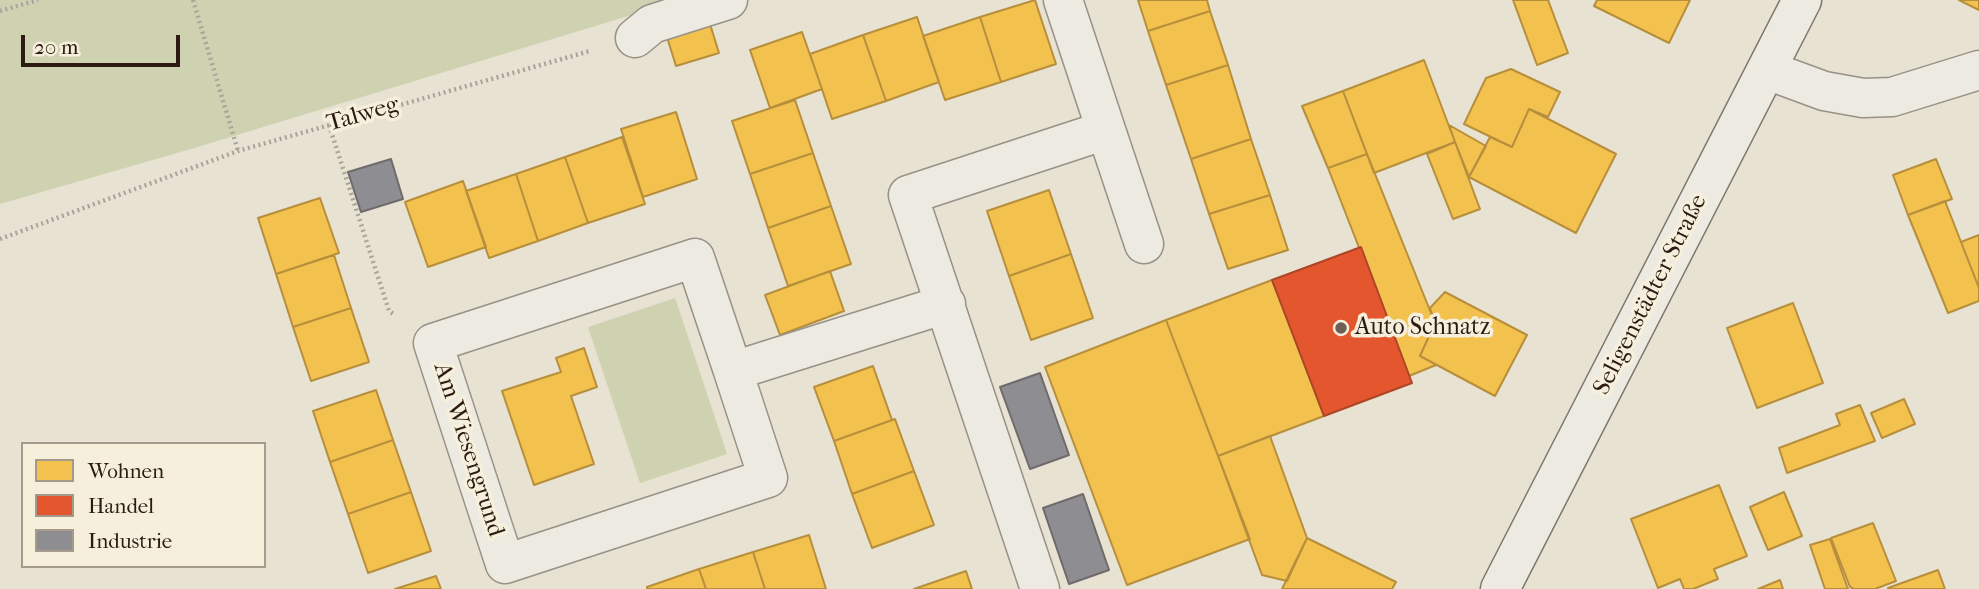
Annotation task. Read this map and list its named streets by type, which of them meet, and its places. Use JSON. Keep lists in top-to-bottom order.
{
  "streets": {
    "street": ["Seligenstädter Straße", "Am Wiesengrund"],
    "path": ["Talweg"]
  },
  "places": ["Auto Schnatz"],
  "legend": ["Wohnen", "Handel", "Industrie"],
  "scale_bar": "20 m"
}
